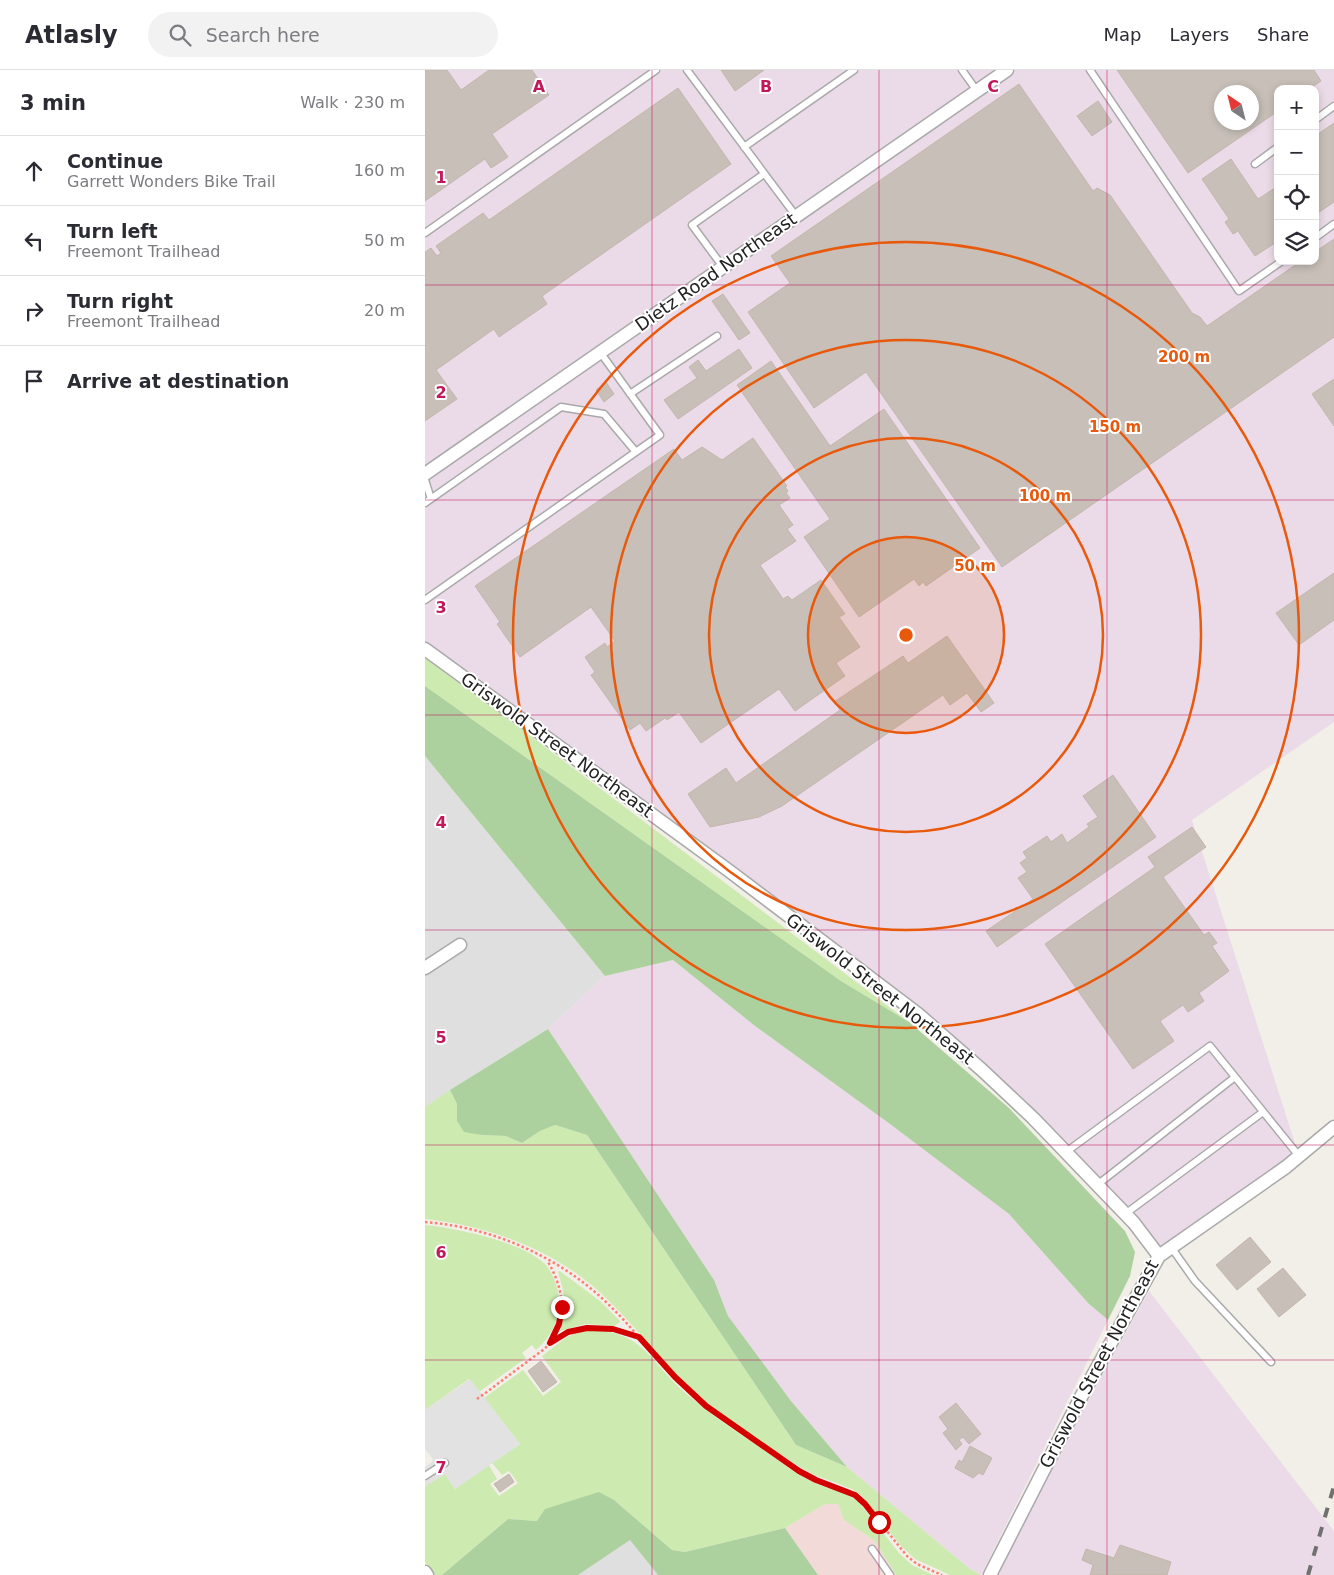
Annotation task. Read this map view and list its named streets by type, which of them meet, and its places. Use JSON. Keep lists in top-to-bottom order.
{
  "streets": {
    "street": ["Dietz Road Northeast", "Griswold Street Northeast"]
  },
  "north": "top left",
  "page": {
    "header": "Atlasly",
    "search": "Search here",
    "nav": ["Map", "Layers", "Share"],
    "heading": ["3 min", "Walk · 230 m"],
    "map_buttons": ["+", "−"],
    "list": [
      ["Continue", "Garrett Wonders Bike Trail", "160 m"],
      ["Turn left", "Freemont Trailhead", "50 m"],
      ["Turn right", "Freemont Trailhead", "20 m"],
      "Arrive at destination"
    ]
  },
  "grid": {
    "columns": ["A", "B", "C"],
    "rows": [
      "1",
      "2",
      "3",
      "4",
      "5",
      "6",
      "7"
    ]
  },
  "rings": [
    "200 m",
    "150 m",
    "100 m",
    "50 m"
  ]
}
